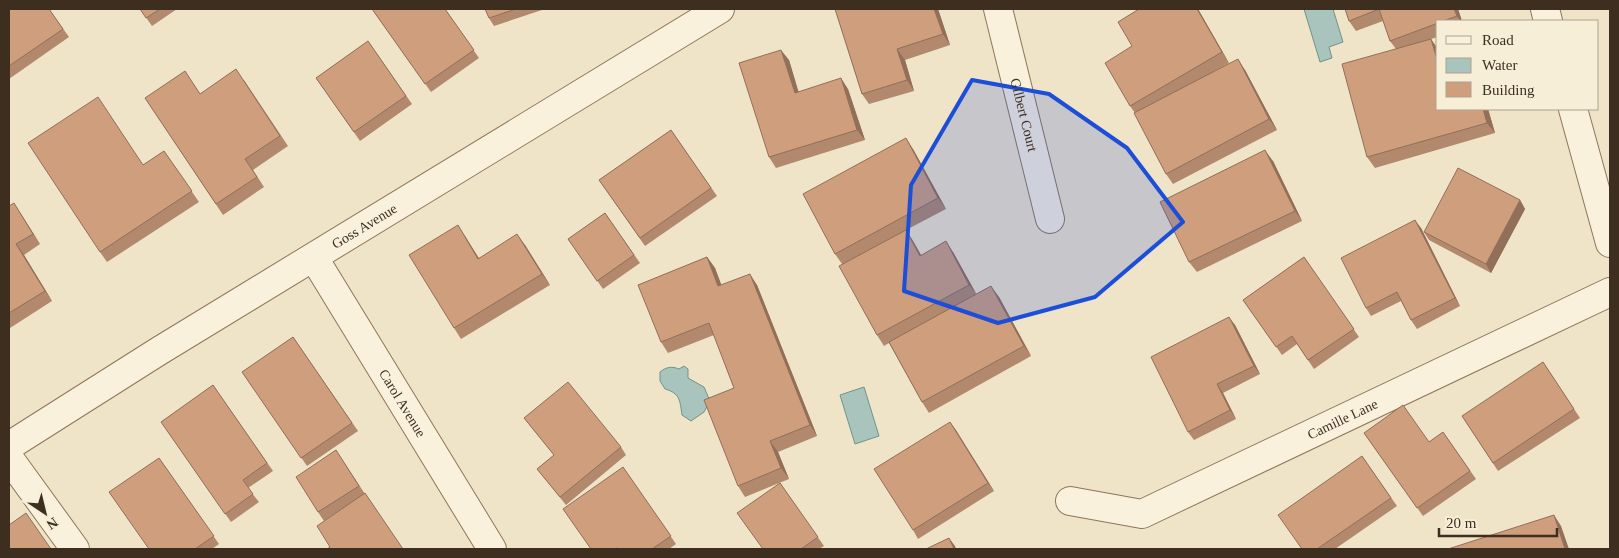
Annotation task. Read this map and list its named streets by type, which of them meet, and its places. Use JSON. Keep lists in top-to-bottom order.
{
  "streets": {
    "street": [
      "Gilbert Court",
      "Goss Avenue",
      "Carol Avenue",
      "Camille Lane"
    ]
  },
  "crossings": [
    ["Goss Avenue", "Carol Avenue"]
  ],
  "legend": ["Road", "Water", "Building"],
  "scale_bar": "20 m",
  "north": "bottom right"
}
